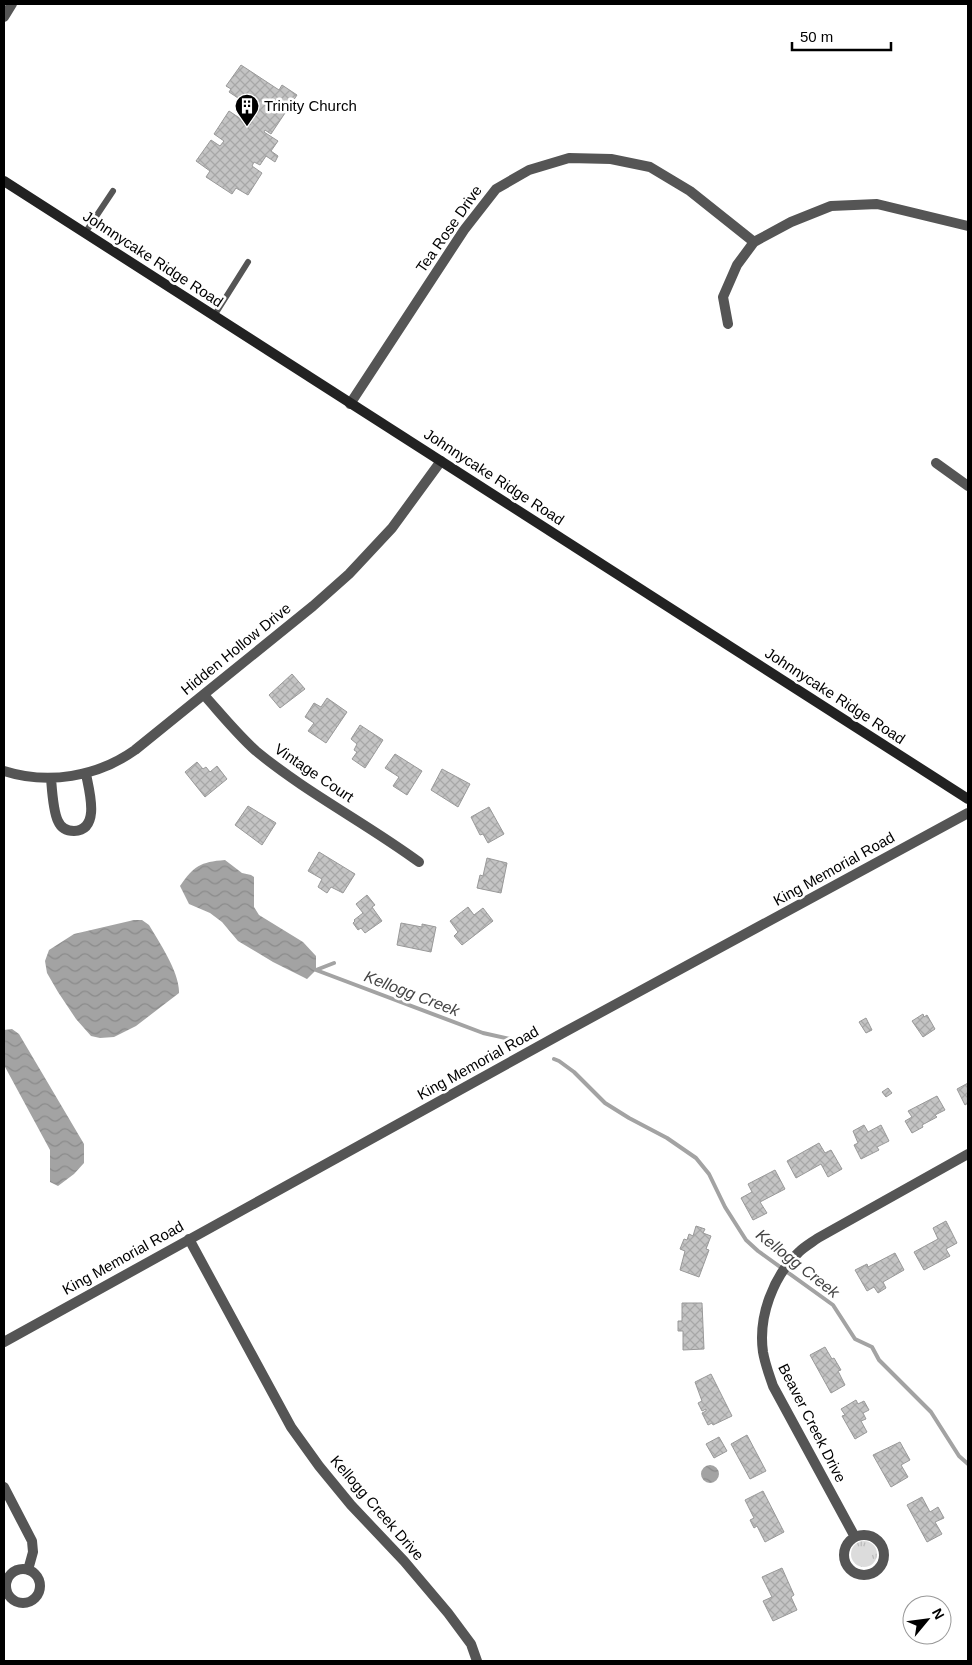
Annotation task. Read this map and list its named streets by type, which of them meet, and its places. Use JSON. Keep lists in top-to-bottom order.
{
  "streets": {
    "main road": ["Johnnycake Ridge Road"],
    "street": [
      "Tea Rose Drive",
      "Hidden Hollow Drive",
      "Vintage Court",
      "King Memorial Road",
      "Beaver Creek Drive",
      "Kellogg Creek Drive"
    ]
  },
  "crossings": [
    ["Tea Rose Drive", "Johnnycake Ridge Road"],
    ["Johnnycake Ridge Road", "Hidden Hollow Drive"],
    ["Hidden Hollow Drive", "Vintage Court"],
    ["King Memorial Road", "Kellogg Creek Drive"]
  ],
  "water": ["Kellogg Creek"],
  "places": {
    "building": ["Trinity Church"]
  },
  "scale_bar": "50 m",
  "north": "top right"
}
